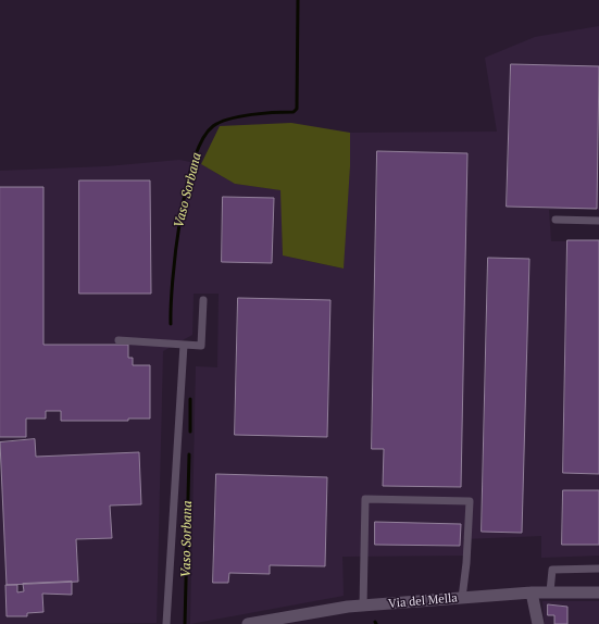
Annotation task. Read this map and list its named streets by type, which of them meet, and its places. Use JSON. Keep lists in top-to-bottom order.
{
  "streets": {
    "street": ["Via del Mella"]
  },
  "water": ["Vaso Sorbana"]
}
